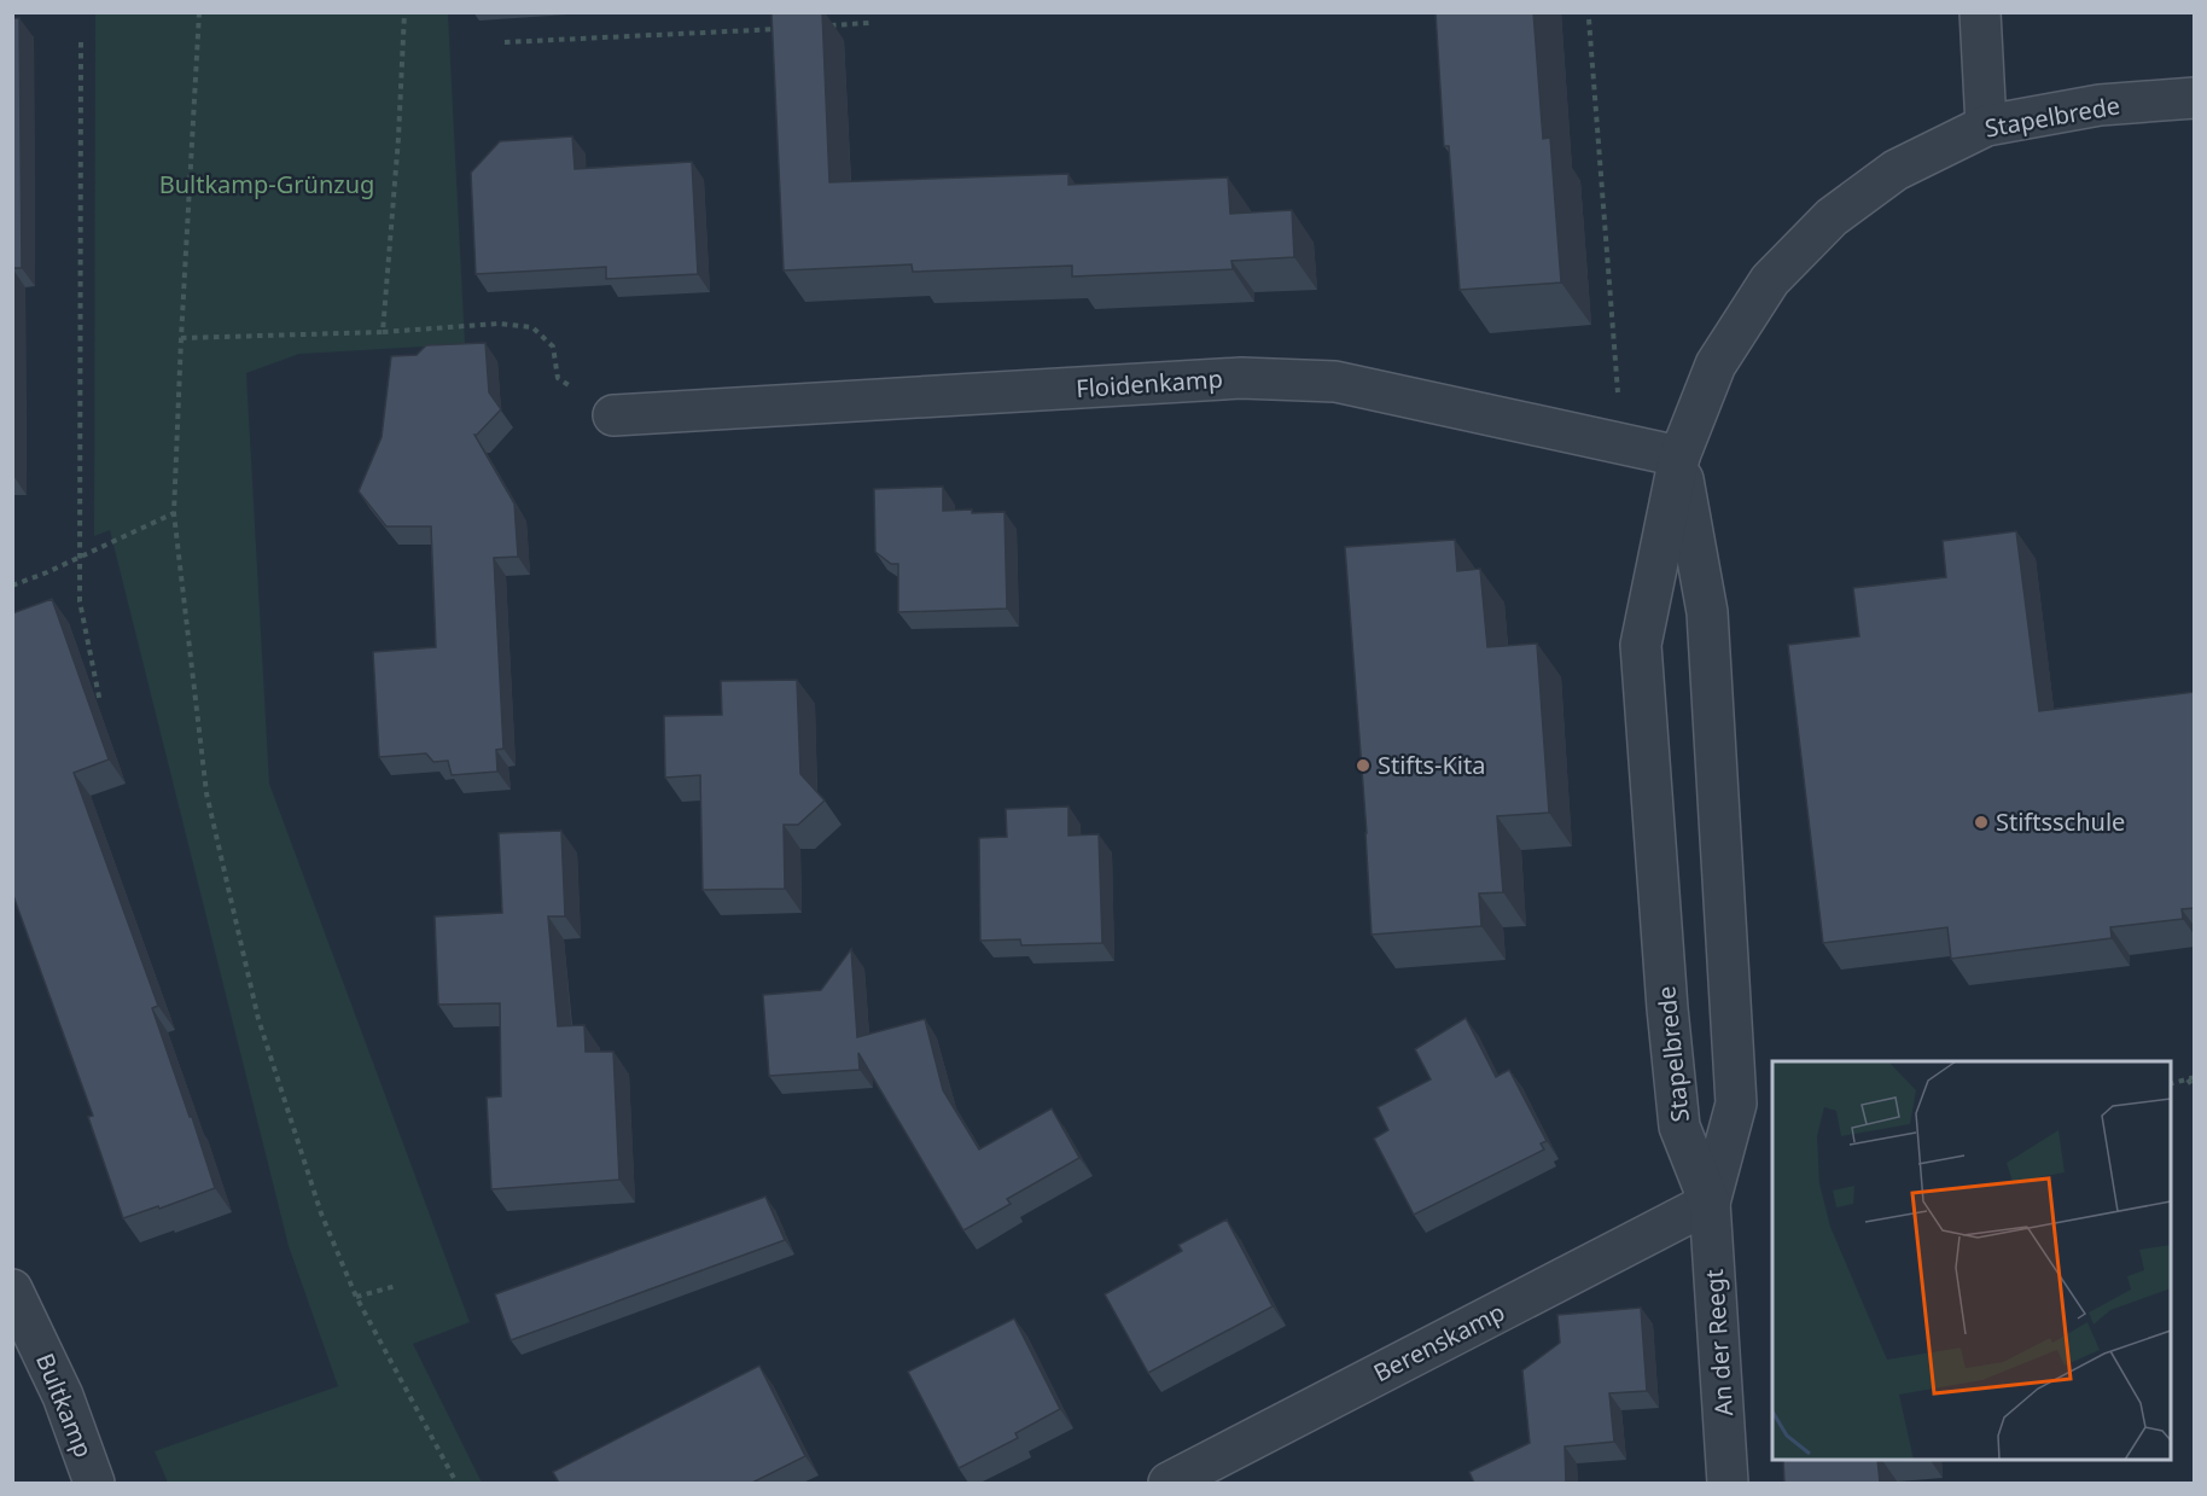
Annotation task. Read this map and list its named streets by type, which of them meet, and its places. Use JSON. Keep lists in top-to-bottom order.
{
  "streets": {
    "street": [
      "Stapelbrede",
      "Floidenkamp",
      "Berenskamp",
      "An der Reegt",
      "Bultkamp"
    ]
  },
  "crossings": [
    ["Stapelbrede", "Floidenkamp"],
    ["Stapelbrede", "Berenskamp"],
    ["Stapelbrede", "An der Reegt"],
    ["Berenskamp", "An der Reegt"]
  ],
  "parks": ["Bultkamp-Grünzug"],
  "places": ["Stifts-Kita", "Stiftsschule"]
}
